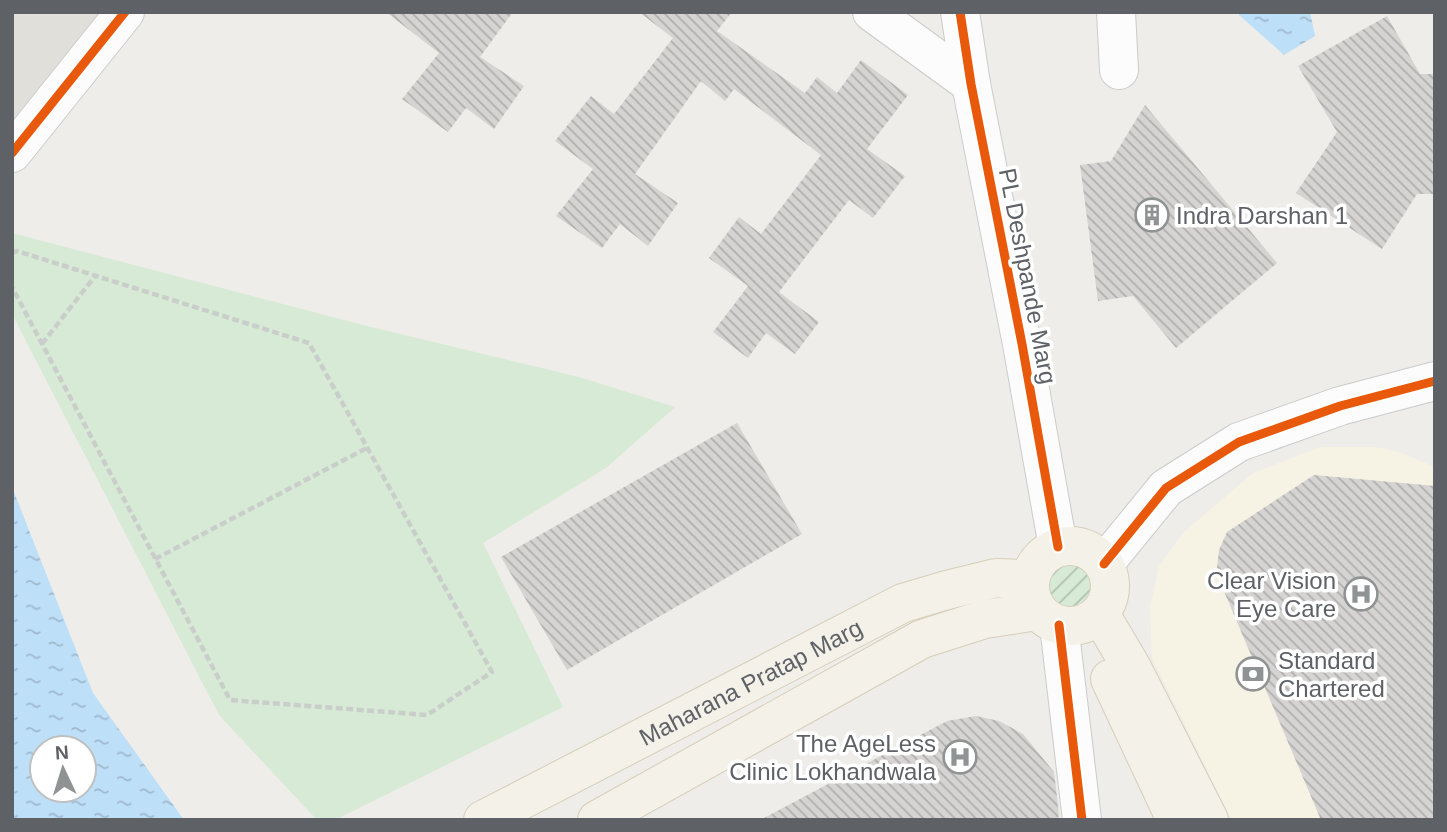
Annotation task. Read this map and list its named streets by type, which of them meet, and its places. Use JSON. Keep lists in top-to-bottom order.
{
  "streets": {
    "main road": ["Maharana Pratap Marg"],
    "street": ["PL Deshpande Marg"]
  },
  "crossings": [
    ["PL Deshpande Marg", "Maharana Pratap Marg"]
  ],
  "places": {
    "building": ["Indra Darshan 1"],
    "hospital": ["Clear Vision Eye Care", "The AgeLess Clinic Lokhandwala"],
    "bank": ["Standard Chartered"]
  },
  "north": "top"
}
